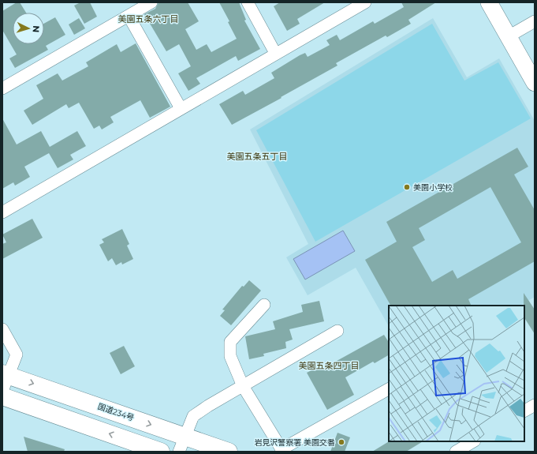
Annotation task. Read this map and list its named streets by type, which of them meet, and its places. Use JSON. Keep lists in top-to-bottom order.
{
  "streets": {
    "highway": ["国道234号"]
  },
  "districts": ["美園五条六丁目", "美園五条五丁目", "美園五条四丁目"],
  "places": ["美園小学校", "岩見沢警察署 美園交番"],
  "north": "right"
}
